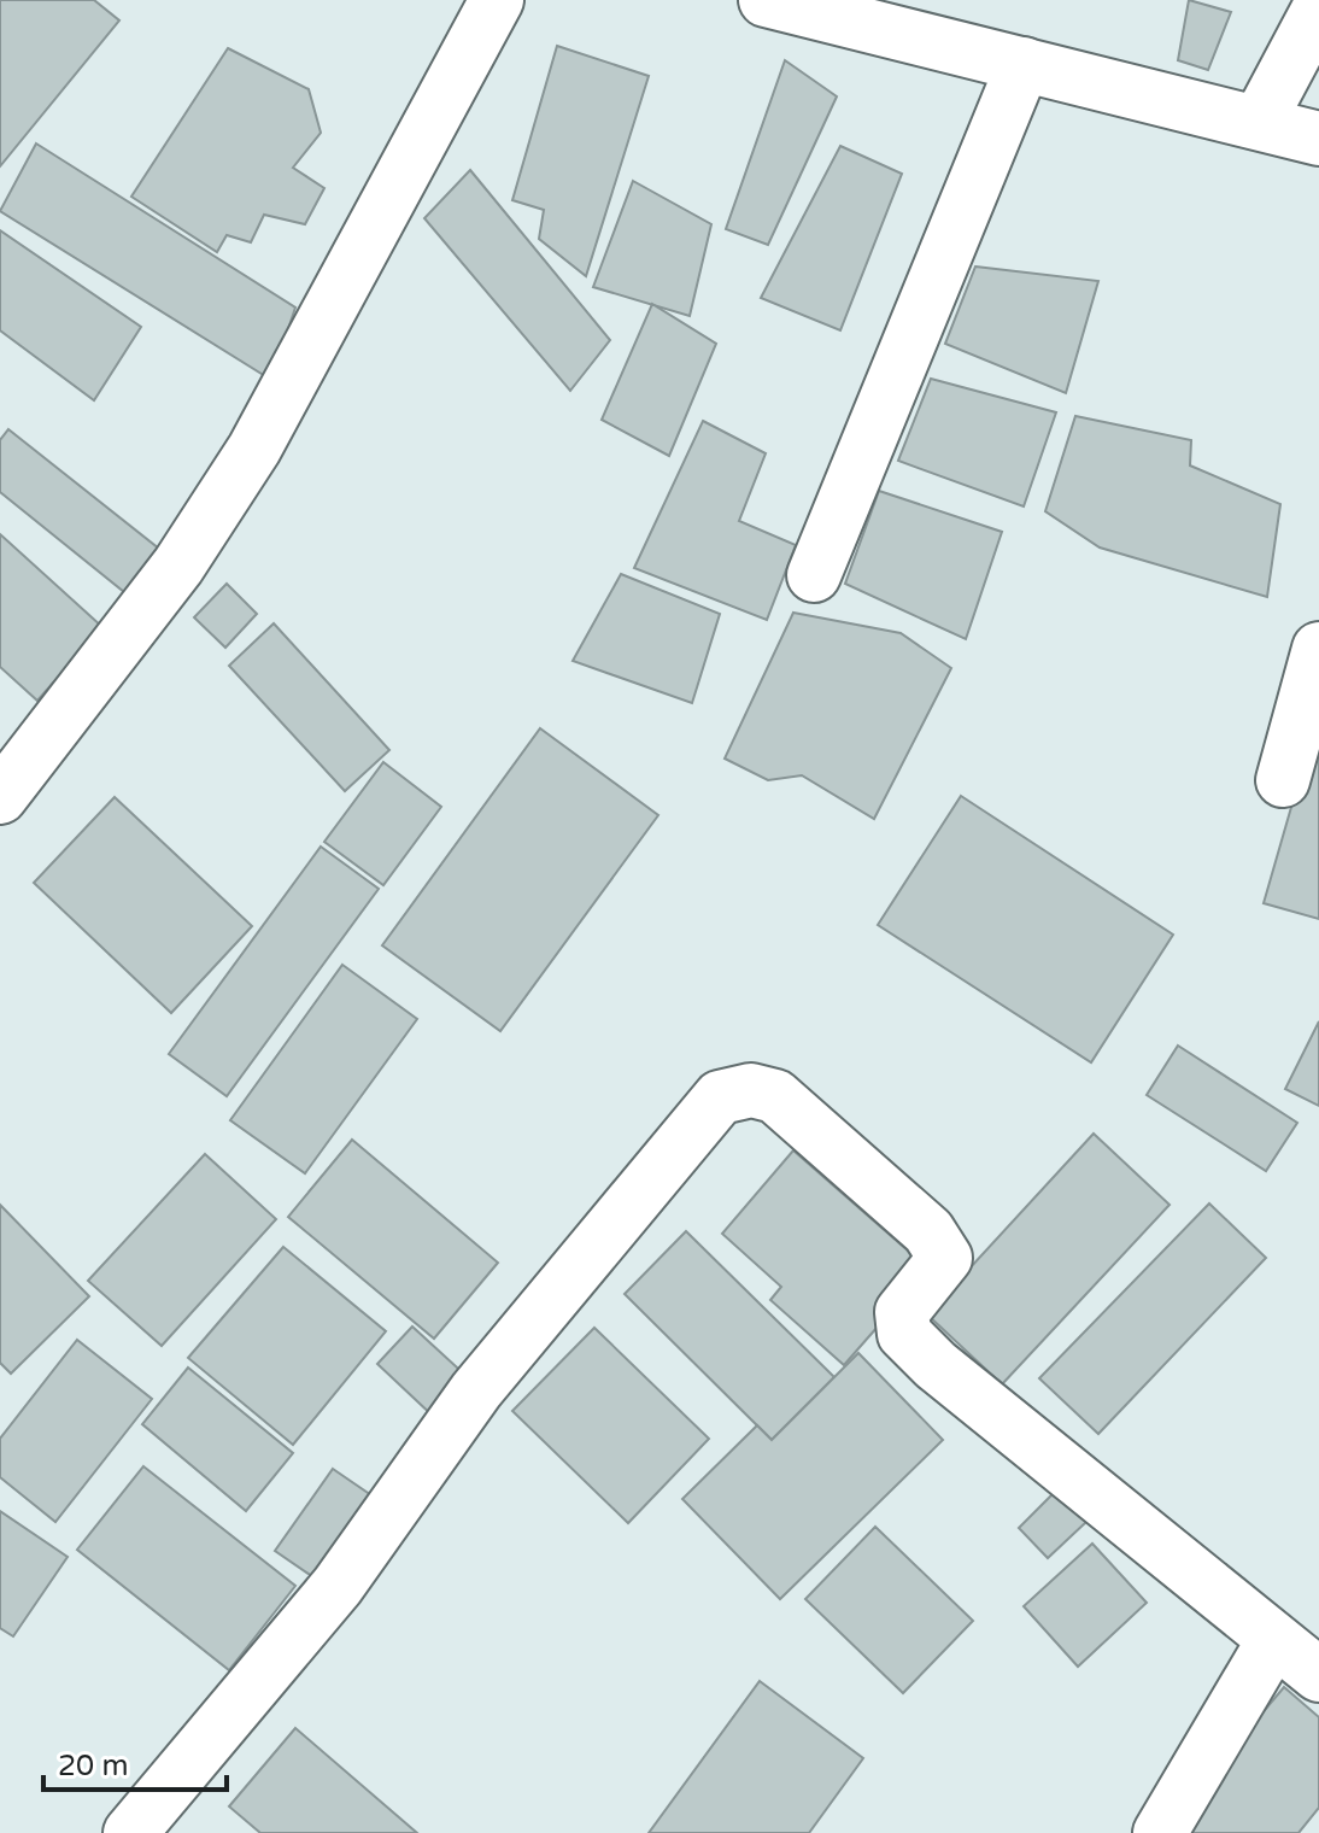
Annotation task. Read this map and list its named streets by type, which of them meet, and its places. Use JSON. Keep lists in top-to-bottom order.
{
  "scale_bar": "20 m"
}
